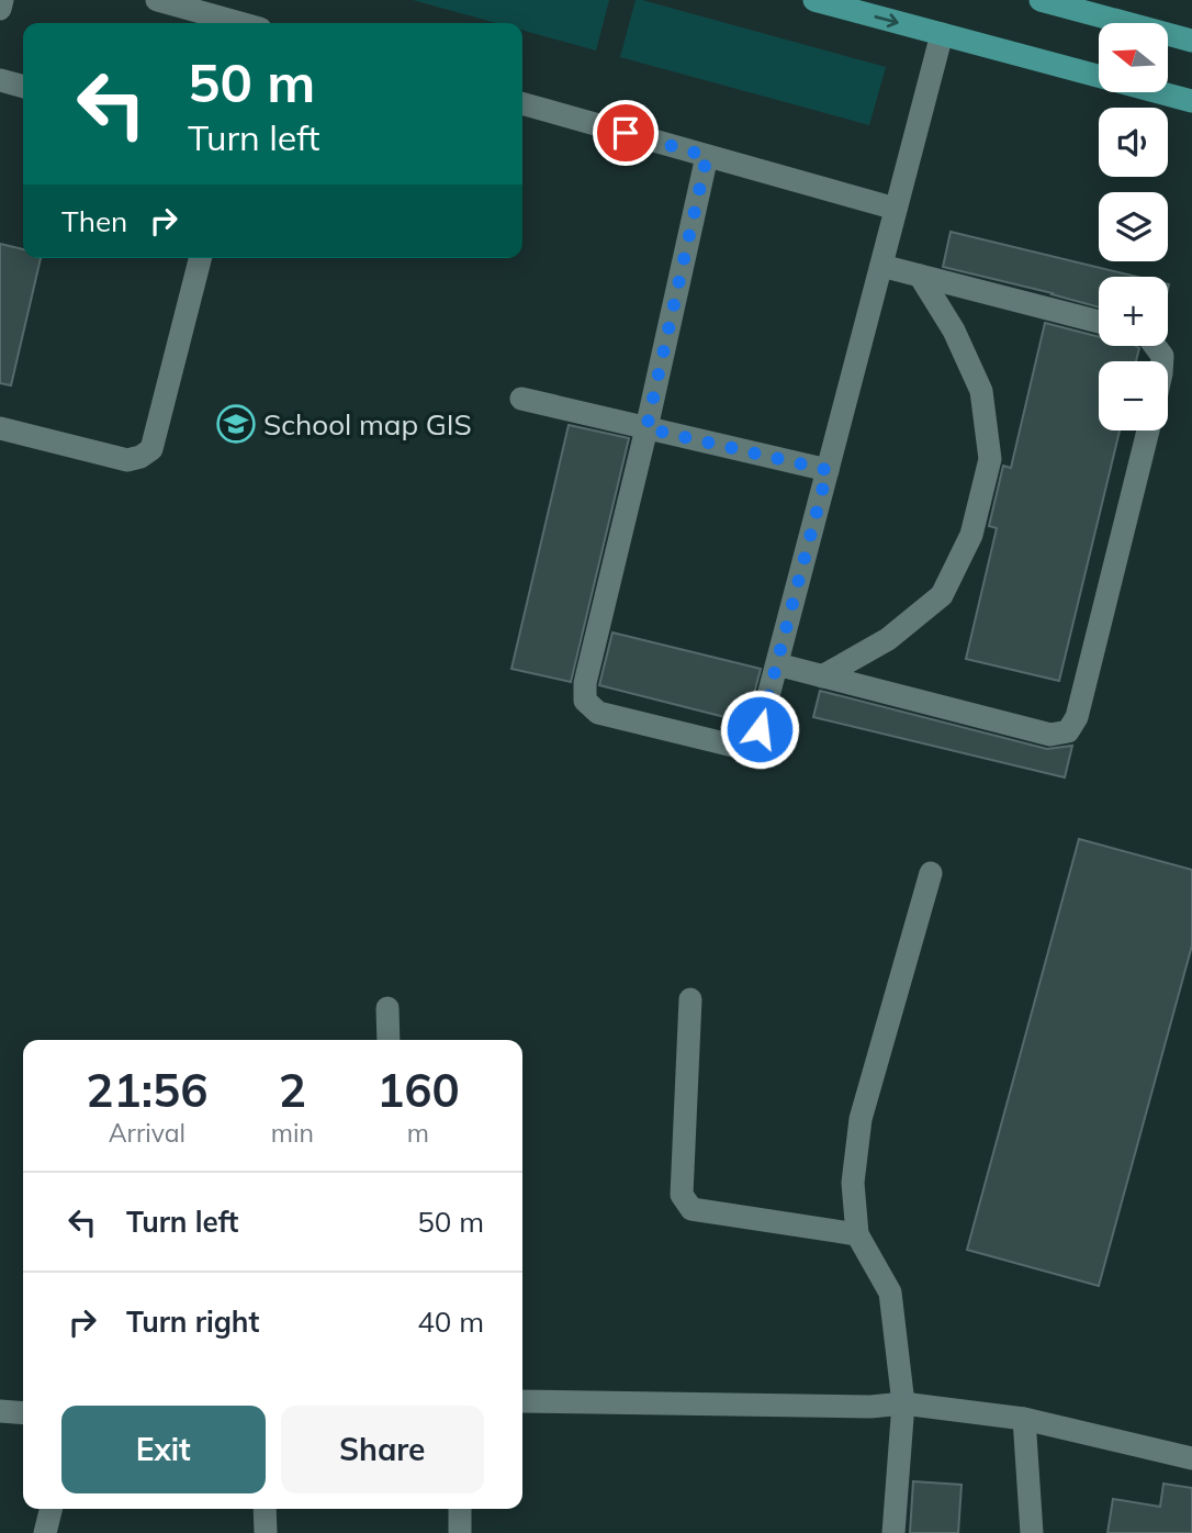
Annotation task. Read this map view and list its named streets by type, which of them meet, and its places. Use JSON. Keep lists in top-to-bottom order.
{
  "places": {
    "school or university": ["School map GIS"]
  },
  "north": "left",
  "page": {
    "map_buttons": ["+", "−"],
    "turn": ["50 m", "Turn left"],
    "then": "Then",
    "eta": [
      "21:56",
      "Arrival",
      "2",
      "min",
      "160",
      "m"
    ],
    "list": [
      {
        "name": "Turn left",
        "value": "50 m"
      },
      {
        "name": "Turn right",
        "value": "40 m"
      }
    ],
    "buttons": ["Exit", "Share"]
  }
}
